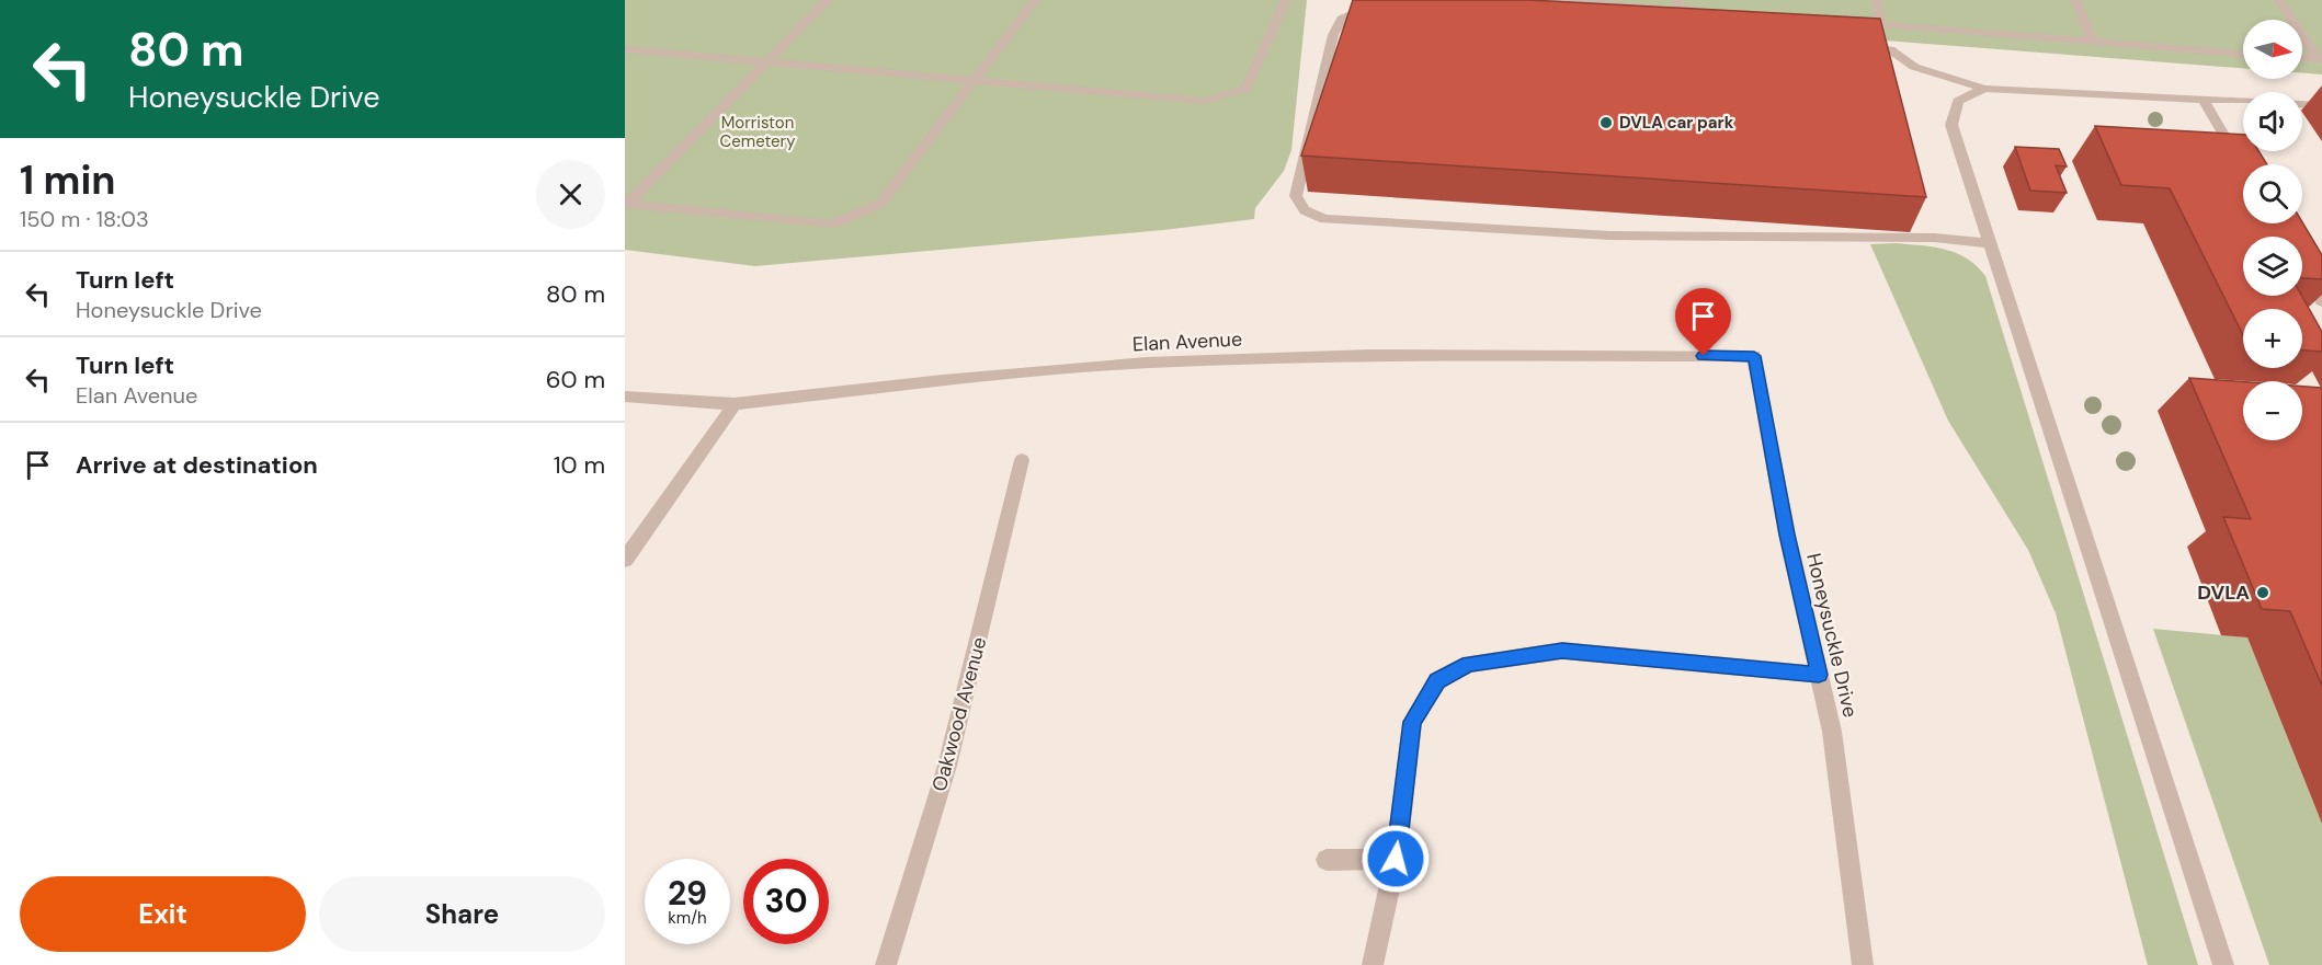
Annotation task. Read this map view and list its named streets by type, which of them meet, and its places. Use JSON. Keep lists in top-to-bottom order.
{
  "streets": {
    "street": ["Elan Avenue", "Honeysuckle Drive", "Oakwood Avenue"]
  },
  "crossings": [
    ["Elan Avenue", "Honeysuckle Drive"]
  ],
  "parks": ["Morriston Cemetery"],
  "places": ["DVLA car park", "DVLA"],
  "north": "right",
  "page": {
    "turn": ["80 m", "Honeysuckle Drive"],
    "map_buttons": ["+", "−"],
    "heading": ["1 min", "150 m · 18:03"],
    "list": [
      {
        "name": "Turn left",
        "note": "Honeysuckle Drive",
        "value": "80 m"
      },
      {
        "name": "Turn left",
        "note": "Elan Avenue",
        "value": "60 m"
      },
      {
        "name": "Arrive at destination",
        "value": "10 m"
      }
    ],
    "speed": "29 km/h",
    "limit": "30",
    "buttons": ["Exit", "Share"]
  }
}
